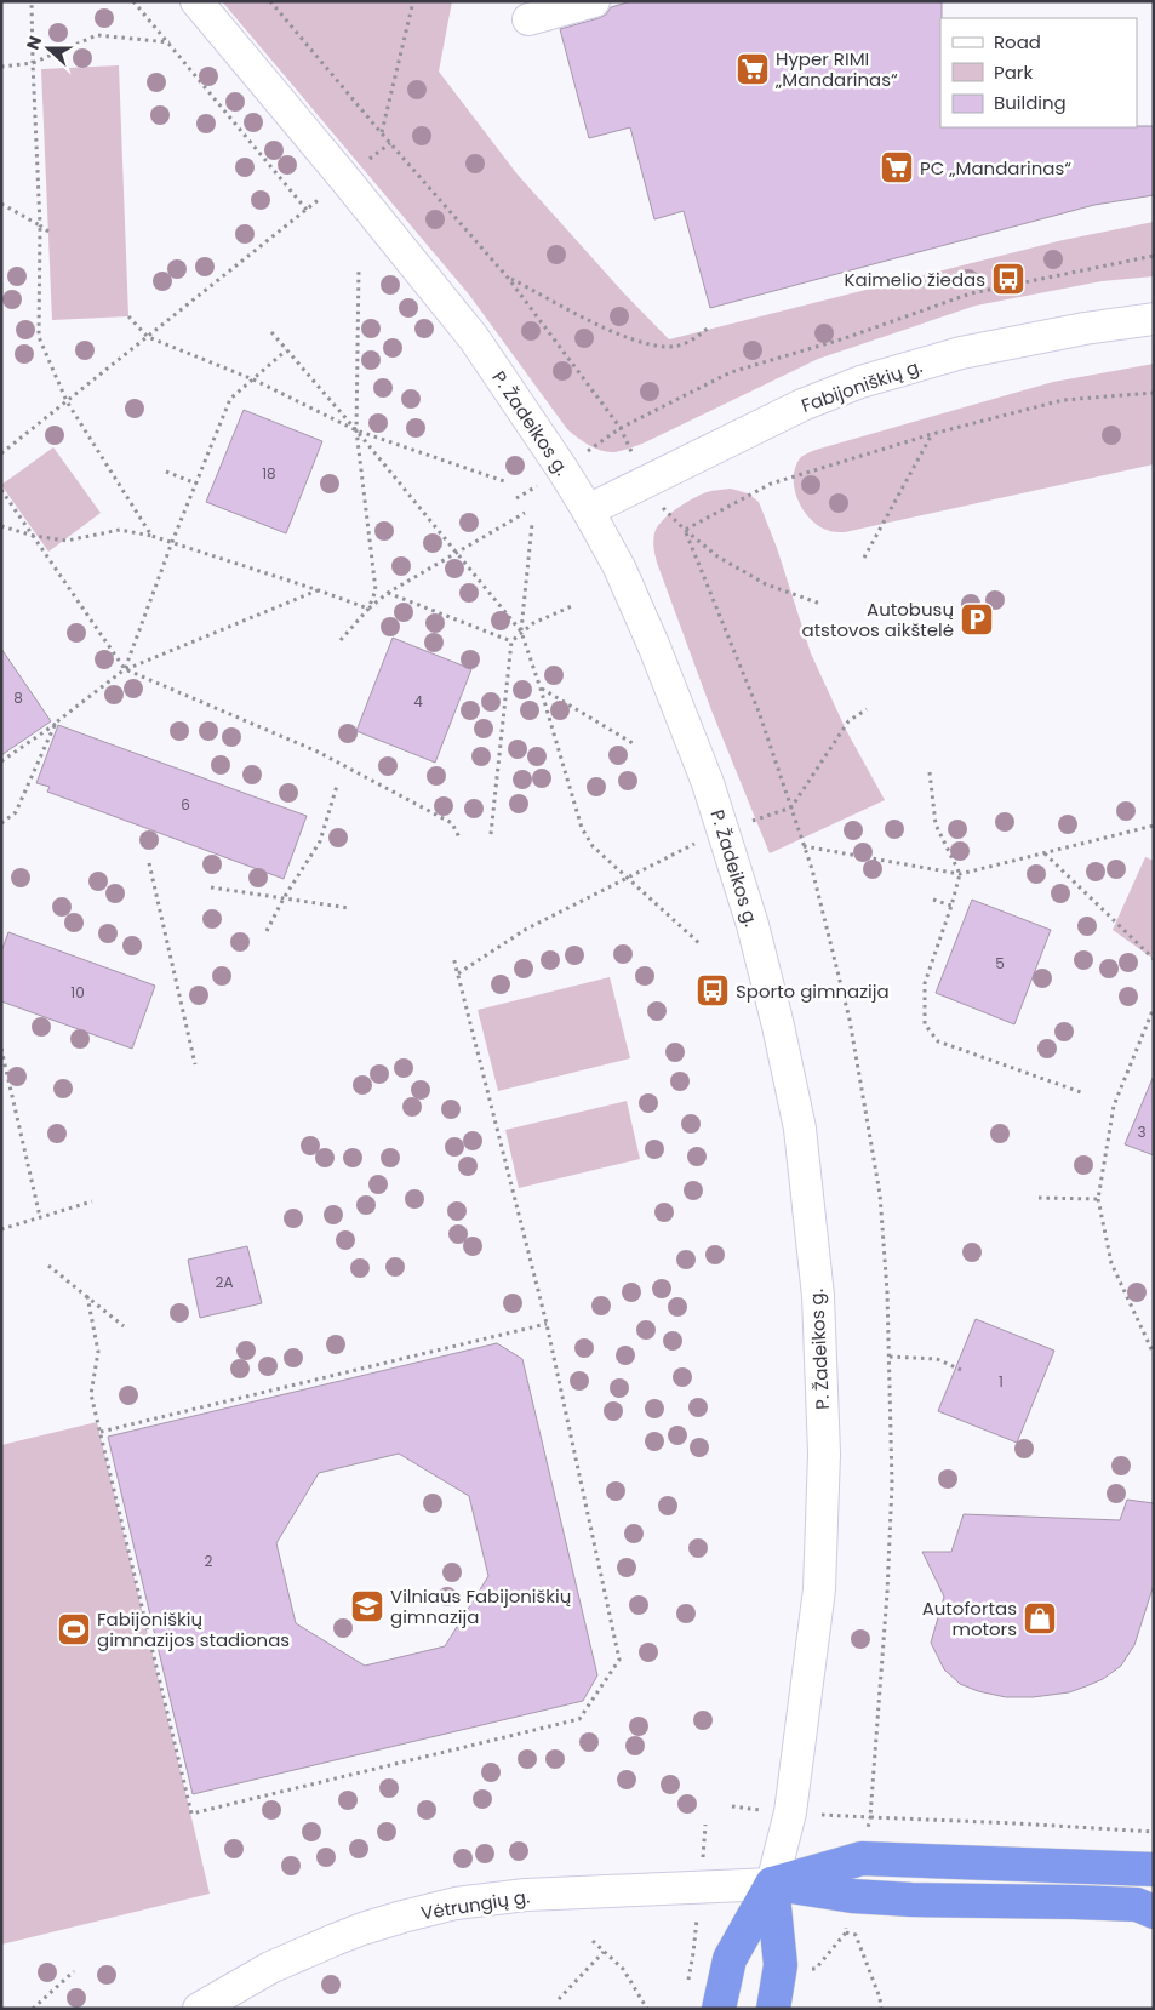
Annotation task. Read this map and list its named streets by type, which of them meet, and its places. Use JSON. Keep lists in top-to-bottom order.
{
  "streets": {
    "street": ["Fabijoniškių g.", "P. Žadeikos g.", "Vėtrungių g."]
  },
  "crossings": [
    ["Fabijoniškių g.", "P. Žadeikos g."],
    ["P. Žadeikos g.", "Vėtrungių g."]
  ],
  "places": {
    "supermarket": ["Hyper RIMI „Mandarinas“", "PC „Mandarinas“"],
    "bus stop": ["Kaimelio žiedas", "Sporto gimnazija"],
    "parking": ["Autobusų atstovos aikštelė"],
    "school or university": ["Vilniaus Fabijoniškių gimnazija"],
    "shop": ["Autofortas motors"],
    "sports": ["Fabijoniškių gimnazijos stadionas"]
  },
  "house_numbers": [
    "18",
    "8",
    "4",
    "6",
    "5",
    "10",
    "3",
    "2A",
    "1",
    "2"
  ],
  "legend": ["Road", "Park", "Building"],
  "north": "left"
}
